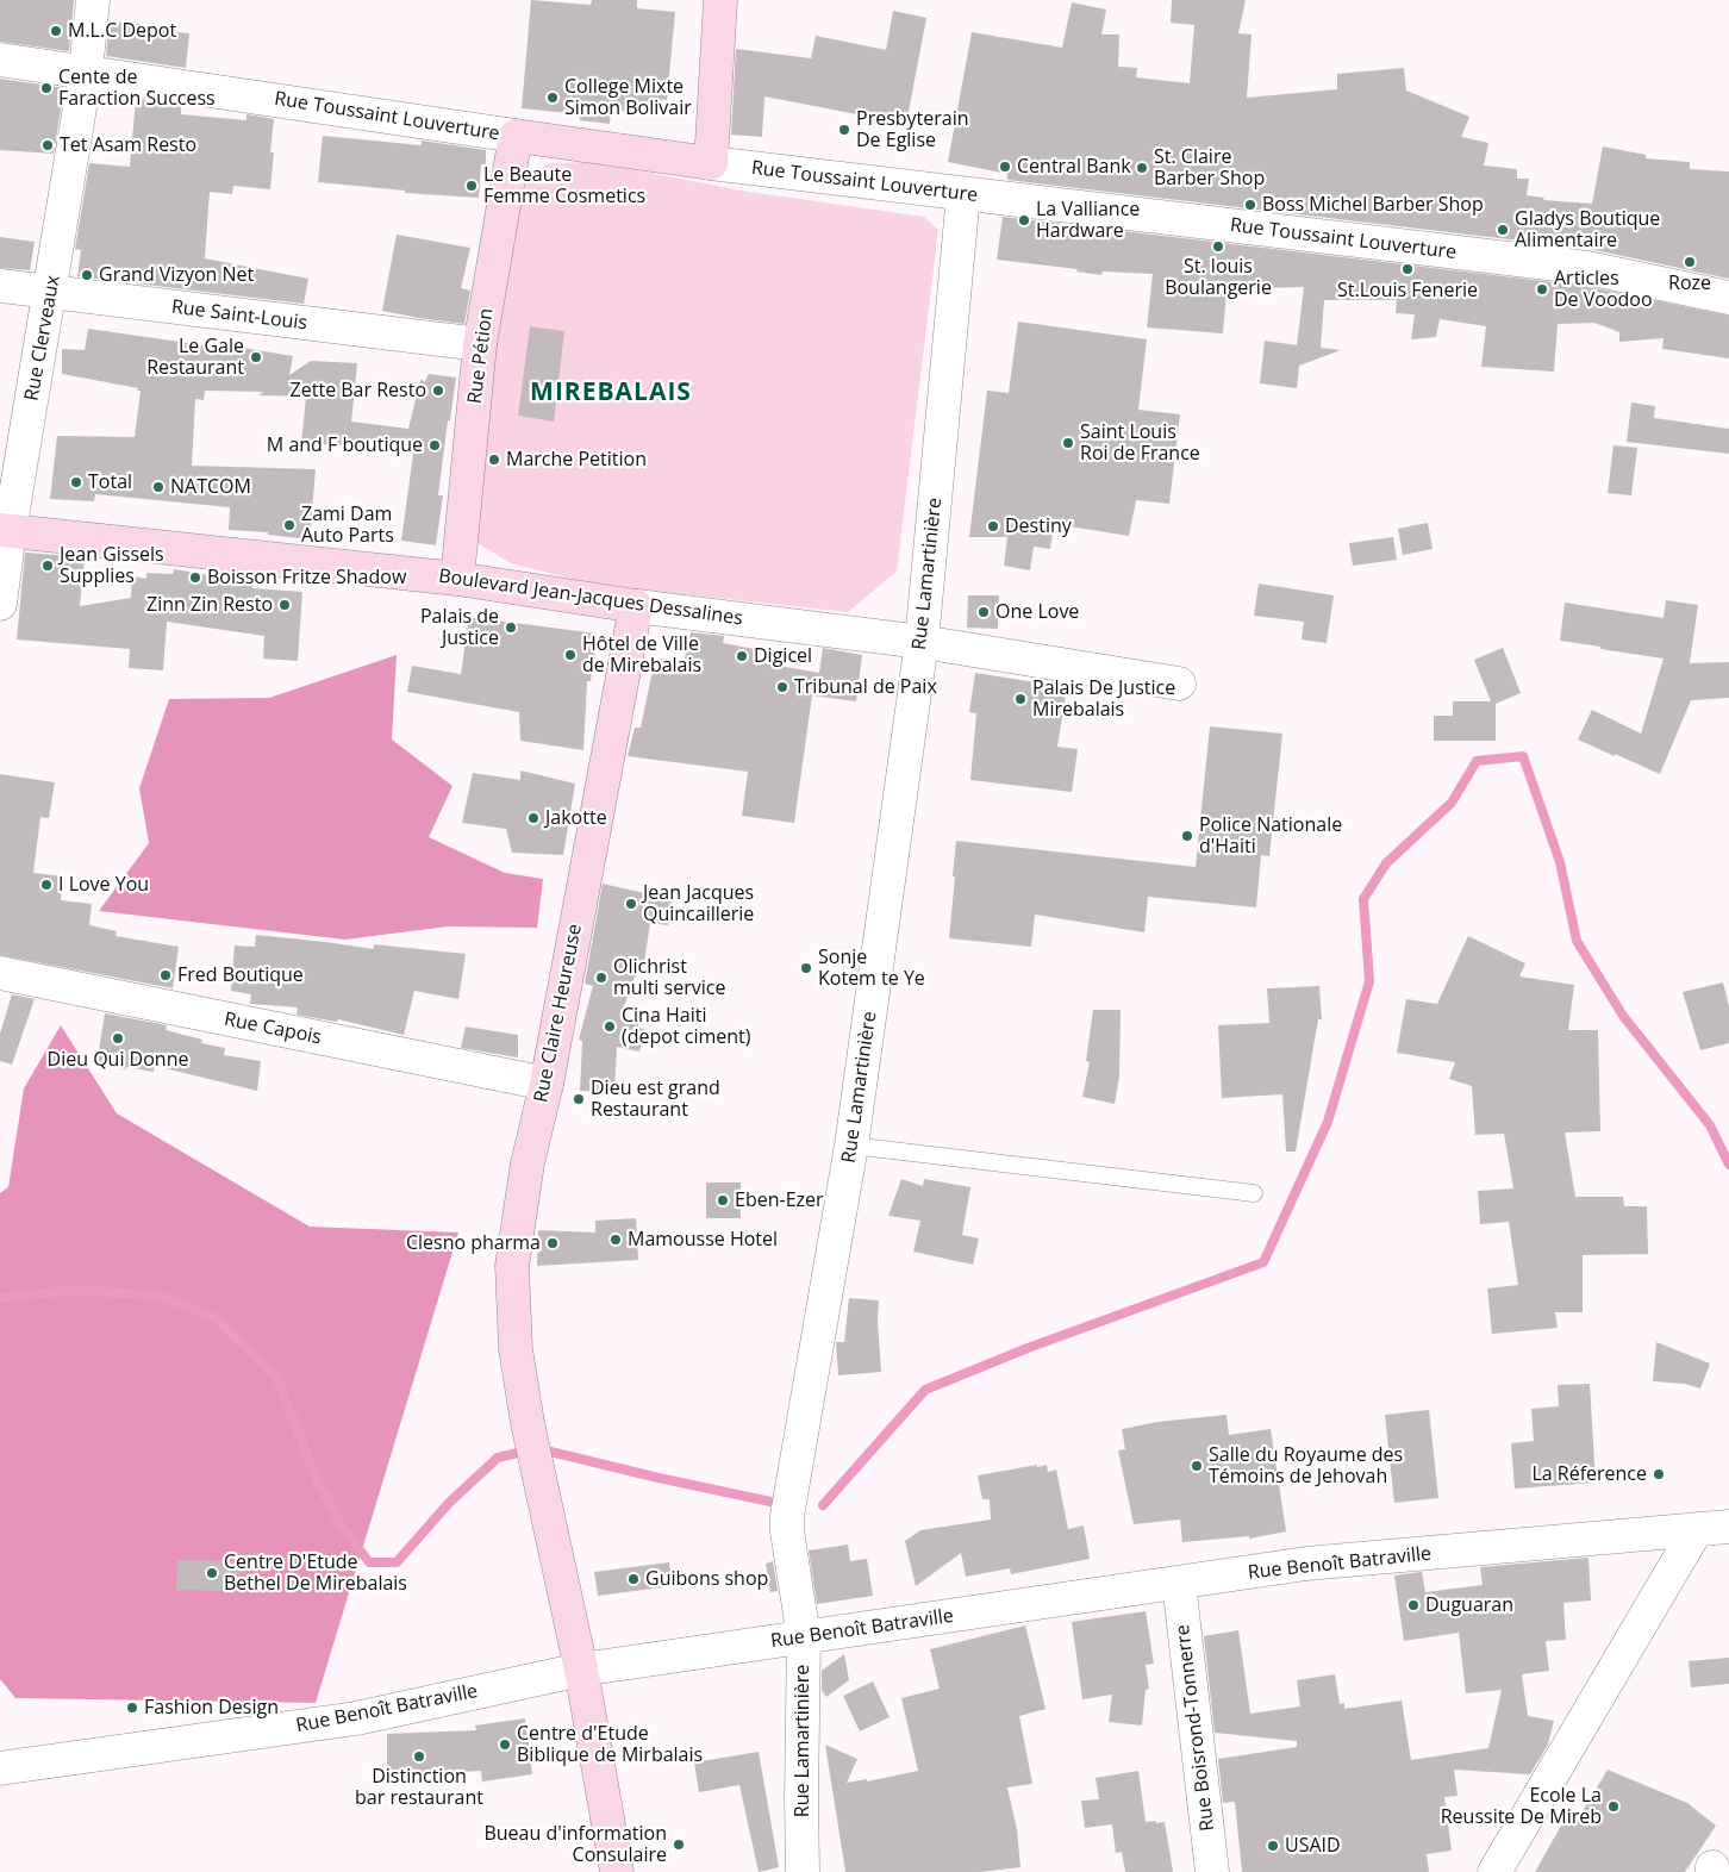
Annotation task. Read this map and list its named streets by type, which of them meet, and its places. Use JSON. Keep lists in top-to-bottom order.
{
  "streets": {
    "main road": [
      "Rue Toussaint Louverture",
      "Rue Pétion",
      "Boulevard Jean-Jacques Dessalines",
      "Rue Claire Heureuse"
    ],
    "street": [
      "Rue Saint-Louis",
      "Rue Clerveaux",
      "Rue Lamartinière",
      "Rue Capois",
      "Rue Benoît Batraville",
      "Rue Boisrond-Tonnerre"
    ]
  },
  "crossings": [
    ["Rue Toussaint Louverture", "Rue Clerveaux"],
    ["Rue Toussaint Louverture", "Rue Pétion"],
    ["Rue Toussaint Louverture", "Rue Lamartinière"],
    ["Rue Saint-Louis", "Rue Clerveaux"],
    ["Rue Saint-Louis", "Rue Pétion"],
    ["Rue Clerveaux", "Boulevard Jean-Jacques Dessalines"],
    ["Rue Pétion", "Boulevard Jean-Jacques Dessalines"],
    ["Rue Lamartinière", "Boulevard Jean-Jacques Dessalines"],
    ["Rue Lamartinière", "Rue Benoît Batraville"],
    ["Boulevard Jean-Jacques Dessalines", "Rue Claire Heureuse"],
    ["Rue Claire Heureuse", "Rue Capois"],
    ["Rue Claire Heureuse", "Rue Benoît Batraville"],
    ["Rue Benoît Batraville", "Rue Boisrond-Tonnerre"]
  ],
  "districts": ["MIREBALAIS"],
  "places": [
    "M.L.C Depot",
    "Cente de Faraction Success",
    "College Mixte Simon Bolivair",
    "Presbyterain De Eglise",
    "Tet Asam Resto",
    "Central Bank",
    "St. Claire Barber Shop",
    "Le Beaute Femme Cosmetics",
    "Boss Michel Barber Shop",
    "La Valliance Hardware",
    "Gladys Boutique Alimentaire",
    "St. louis Boulangerie",
    "Roze",
    "St.Louis Fenerie",
    "Grand Vizyon Net",
    "Articles De Voodoo",
    "Le Gale Restaurant",
    "Zette Bar Resto",
    "Saint Louis Roi de France",
    "M and F boutique",
    "Marche Petition",
    "Total",
    "NATCOM",
    "Zami Dam Auto Parts",
    "Destiny",
    "Jean Gissels Supplies",
    "Boisson Fritze Shadow",
    "Zinn Zin Resto",
    "One Love",
    "Palais de Justice",
    "Hôtel de Ville de Mirebalais",
    "Digicel",
    "Tribunal de Paix",
    "Palais De Justice Mirebalais",
    "Jakotte",
    "Police Nationale d'Haiti",
    "I Love You",
    "Jean Jacques Quincaillerie",
    "Sonje Kotem te Ye",
    "Fred Boutique",
    "Olichrist multi service",
    "Cina Haiti (depot ciment)",
    "Dieu Qui Donne",
    "Dieu est grand Restaurant",
    "Eben-Ezer",
    "Mamousse Hotel",
    "Clesno pharma",
    "Salle du Royaume des Témoins de Jehovah",
    "La Réference",
    "Centre D'Etude Bethel De Mirebalais",
    "Guibons shop",
    "Duguaran",
    "Fashion Design",
    "Centre d'Etude Biblique de Mirbalais",
    "Distinction bar restaurant",
    "Ecole La Reussite De Mireb",
    "Bueau d'information Consulaire",
    "USAID"
  ]
}
